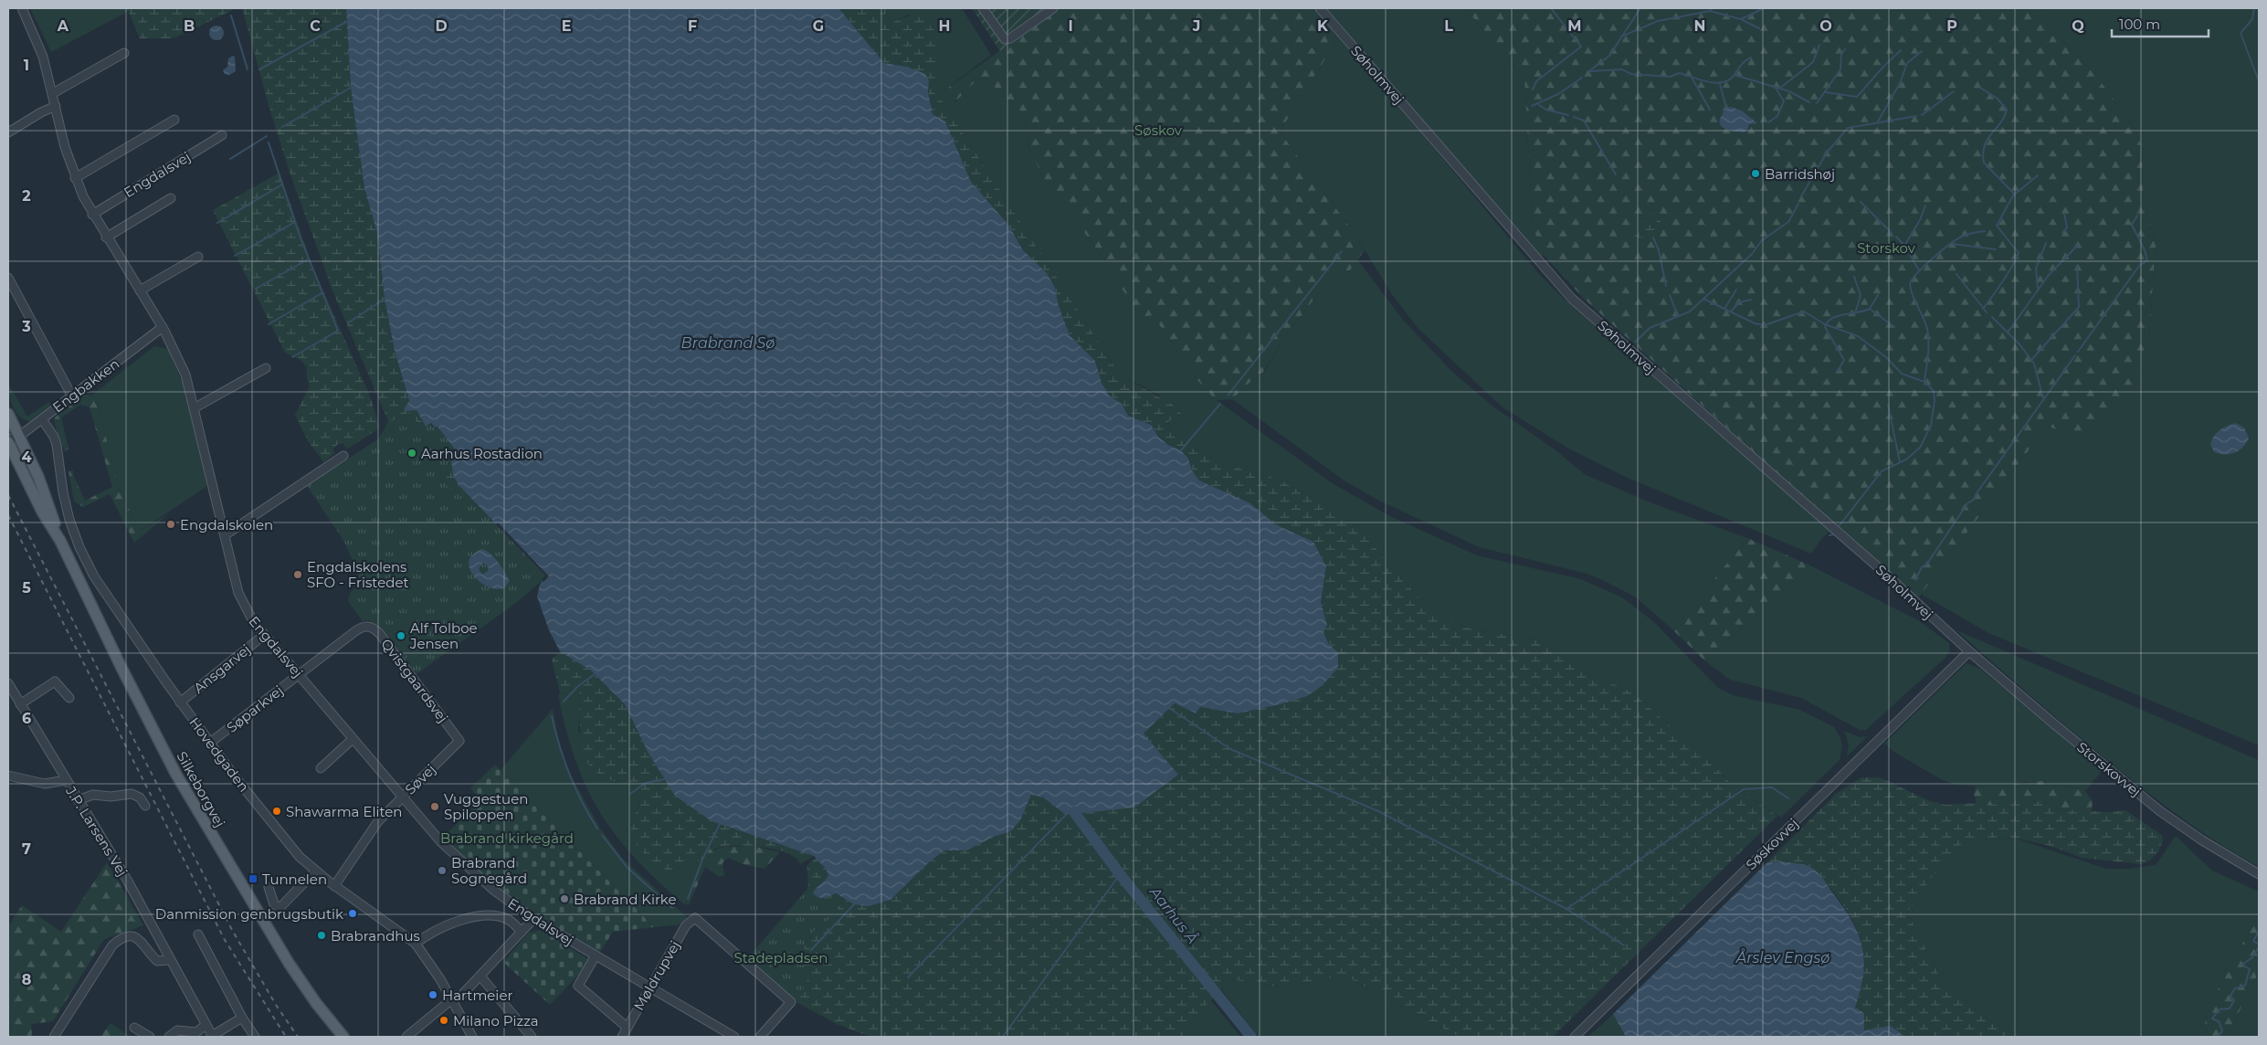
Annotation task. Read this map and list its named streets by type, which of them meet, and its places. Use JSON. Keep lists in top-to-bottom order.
{
  "streets": {
    "main road": ["Silkeborgvej"],
    "street": [
      "Søholmvej",
      "Engdalsvej",
      "Engbakken",
      "Ansgarvej",
      "Qvistgaardsvej",
      "Søparkvej",
      "Hovedgaden",
      "Storskovvej",
      "Søvej",
      "J.P. Larsens Vej",
      "Søskovvej",
      "Møldrupvej"
    ]
  },
  "crossings": [
    ["Søholmvej", "Storskovvej"],
    ["Søholmvej", "Søskovvej"],
    ["Engdalsvej", "Engbakken"],
    ["Engdalsvej", "Ansgarvej"],
    ["Engdalsvej", "Søparkvej"],
    ["Engdalsvej", "Søvej"],
    ["Engdalsvej", "Møldrupvej"],
    ["Engbakken", "Hovedgaden"],
    ["Engbakken", "Silkeborgvej"],
    ["Ansgarvej", "Hovedgaden"],
    ["Qvistgaardsvej", "Søparkvej"],
    ["Qvistgaardsvej", "Søvej"],
    ["Søparkvej", "Hovedgaden"],
    ["Hovedgaden", "Søvej"],
    ["Storskovvej", "Søskovvej"]
  ],
  "water": ["Brabrand Sø", "Aarhus Å", "Årslev Engsø"],
  "parks": [
    "Søskov",
    "Storskov",
    "Brabrand kirkegård",
    "Stadepladsen"
  ],
  "places": {
    "other": [
      "Barridshøj",
      "Aarhus Rostadion",
      "Engdalskolen",
      "Engdalskolens SFO - Fristedet",
      "Alf Tolboe Jensen",
      "Vuggestuen Spiloppen",
      "Shawarma Eliten",
      "Brabrand Sognegård",
      "Brabrand Kirke",
      "Danmission genbrugsbutik",
      "Brabrandhus",
      "Hartmeier",
      "Milano Pizza"
    ],
    "transit": ["Tunnelen"]
  },
  "scale_bar": "100 m",
  "grid": {
    "columns": [
      "A",
      "B",
      "C",
      "D",
      "E",
      "F",
      "G",
      "H",
      "I",
      "J",
      "K",
      "L",
      "M",
      "N",
      "O",
      "P",
      "Q"
    ],
    "rows": [
      "1",
      "2",
      "3",
      "4",
      "5",
      "6",
      "7",
      "8"
    ]
  }
}
